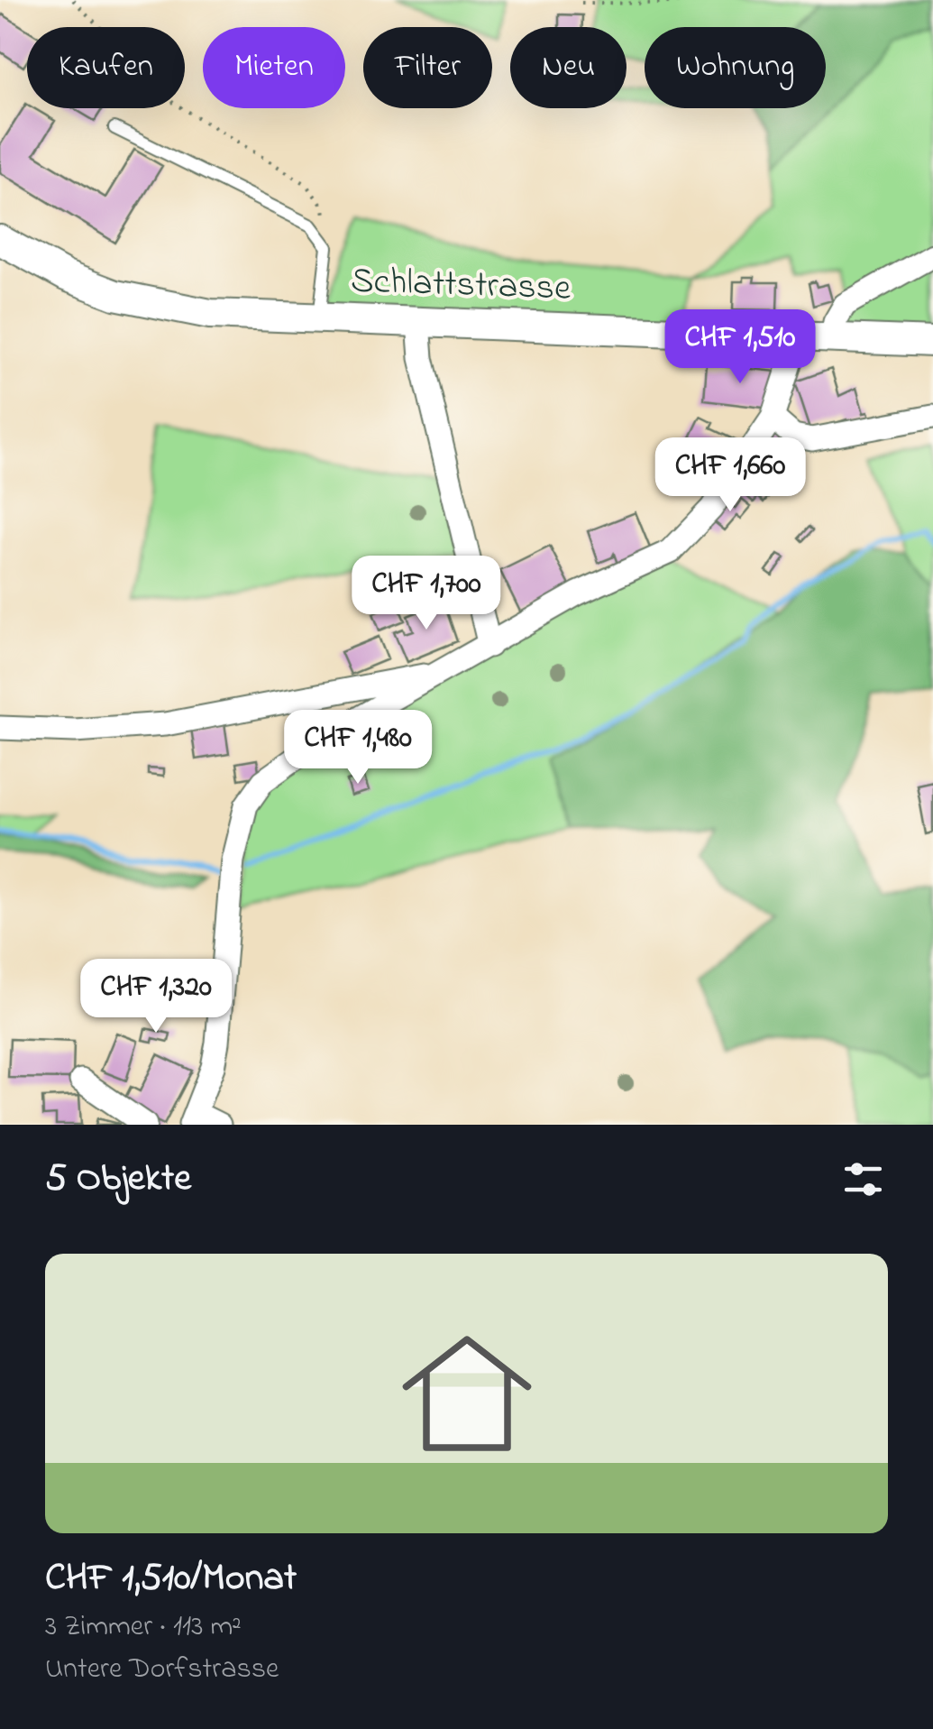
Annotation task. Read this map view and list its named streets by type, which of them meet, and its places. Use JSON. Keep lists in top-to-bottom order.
{
  "streets": {
    "street": ["Schlattstrasse"]
  },
  "page": {
    "chip": [
      "Kaufen",
      "Mieten",
      "Filter",
      "Neu",
      "Wohnung"
    ],
    "price": [
      "CHF 1,510",
      "CHF 1,660",
      "CHF 1,700",
      "CHF 1,480",
      "CHF 1,320"
    ],
    "heading": "5 Objekte",
    "list": [
      {
        "name": "CHF 1,510/Monat",
        "note": "3 Zimmer · 113 m² · Untere Dorfstrasse"
      }
    ]
  }
}
